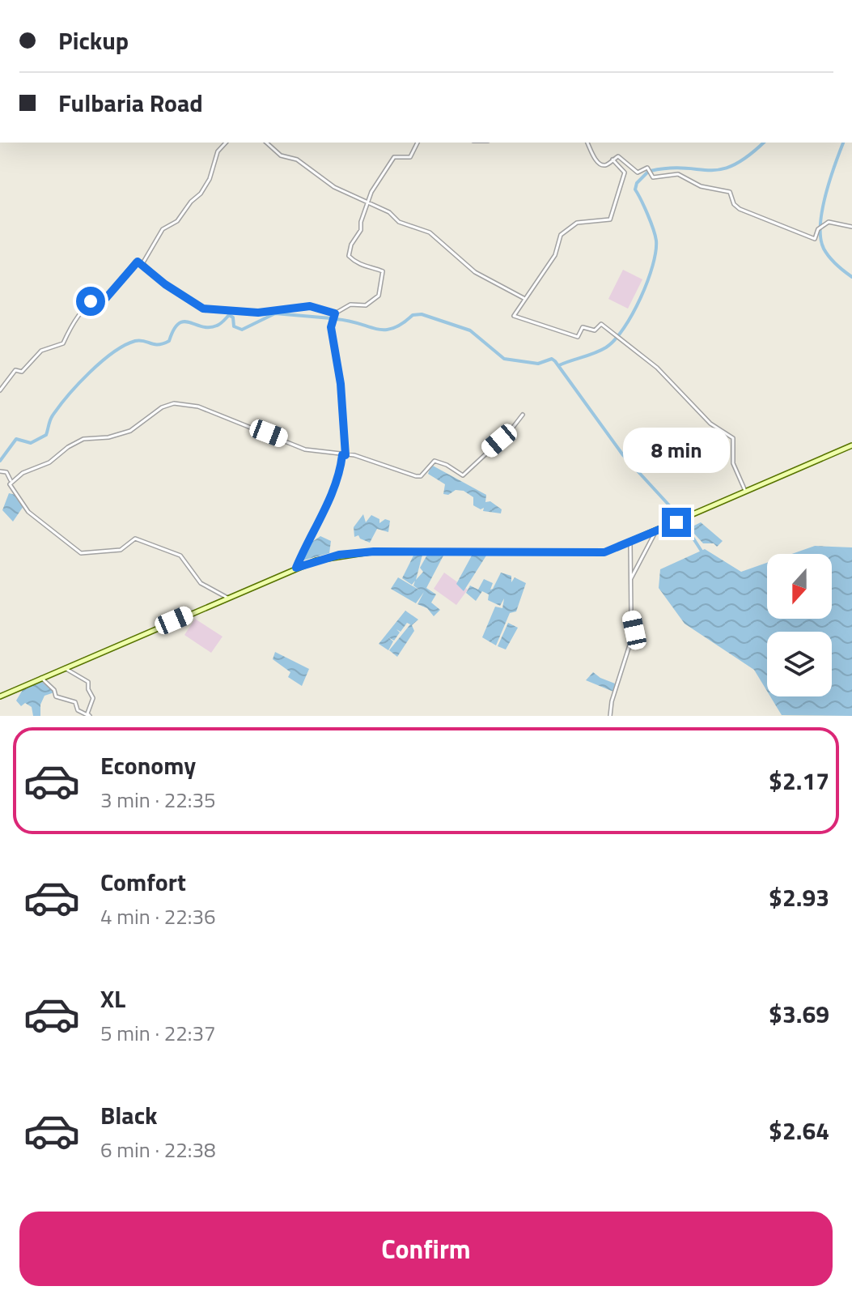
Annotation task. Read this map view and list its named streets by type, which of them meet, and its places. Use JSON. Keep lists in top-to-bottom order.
{
  "north": "bottom",
  "page": {
    "banner": ["Pickup", "Fulbaria Road"],
    "bubble": "8 min",
    "list": [
      {
        "name": "Economy",
        "note": "3 min · 22:35",
        "value": "$2.17"
      },
      {
        "name": "Comfort",
        "note": "4 min · 22:36",
        "value": "$2.93"
      },
      {
        "name": "XL",
        "note": "5 min · 22:37",
        "value": "$3.69"
      },
      {
        "name": "Black",
        "note": "6 min · 22:38",
        "value": "$2.64"
      }
    ],
    "buttons": "Confirm"
  }
}
